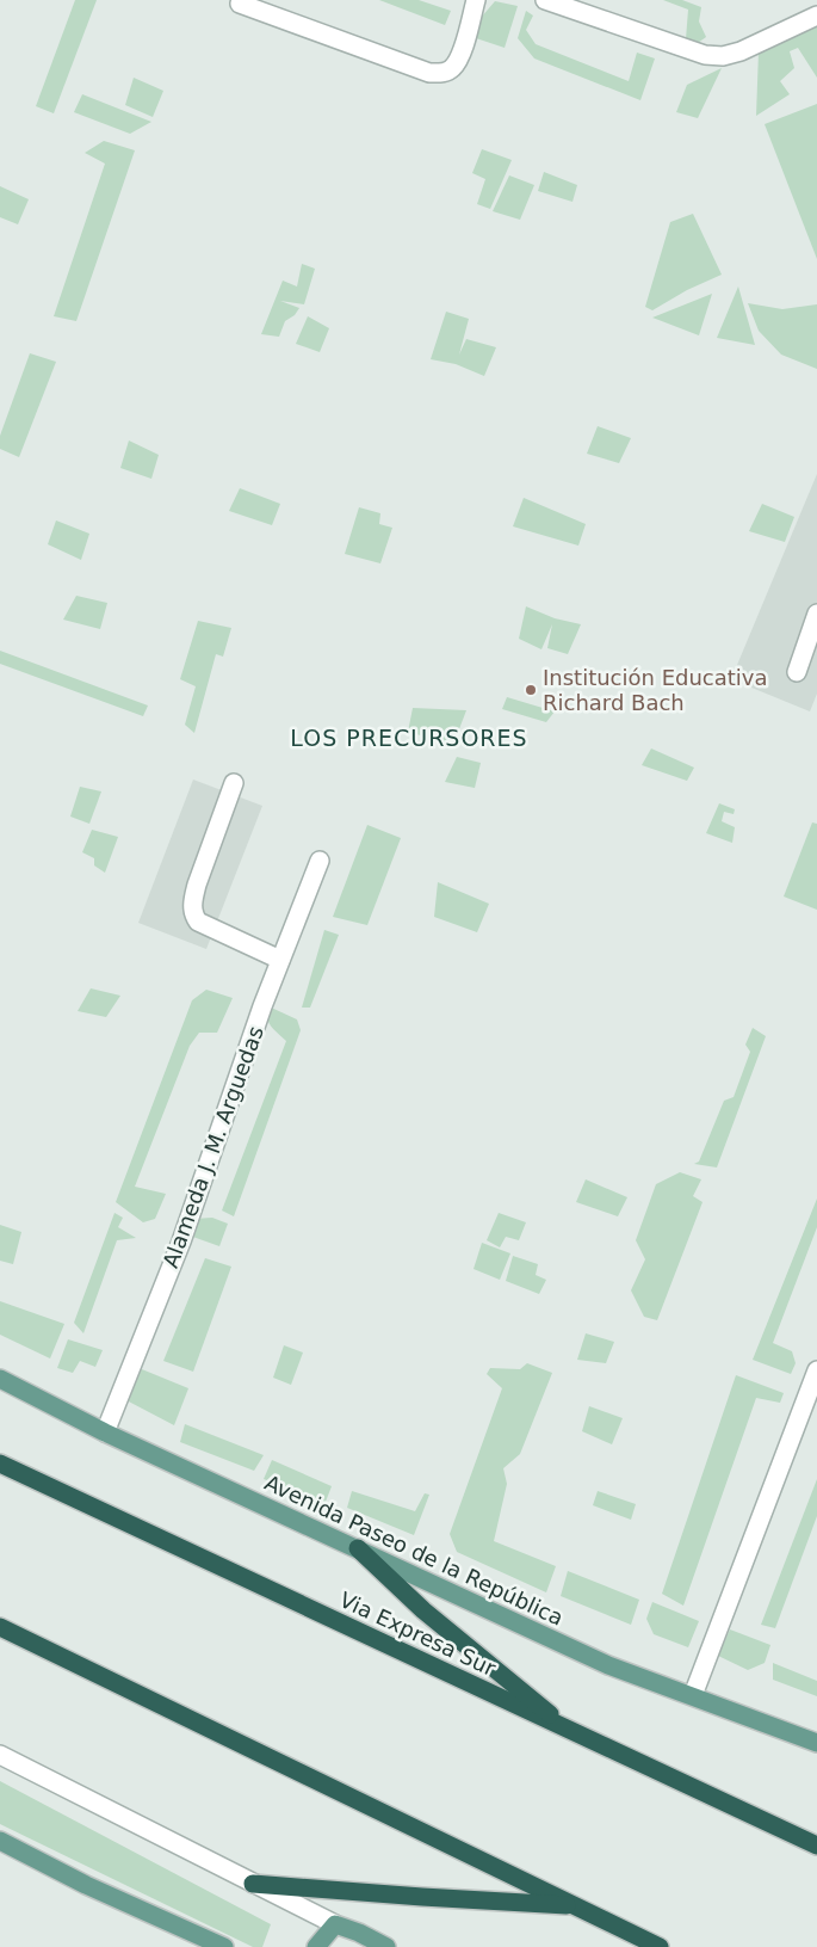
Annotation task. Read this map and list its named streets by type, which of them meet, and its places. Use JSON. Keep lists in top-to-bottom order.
{
  "streets": {
    "highway": ["Via Expresa Sur"],
    "main road": ["Avenida Paseo de la República"],
    "street": ["Alameda J. M. Arguedas"]
  },
  "crossings": [
    ["Alameda J. M. Arguedas", "Avenida Paseo de la República"]
  ],
  "districts": ["LOS PRECURSORES"],
  "places": ["Institución Educativa Richard Bach"]
}
